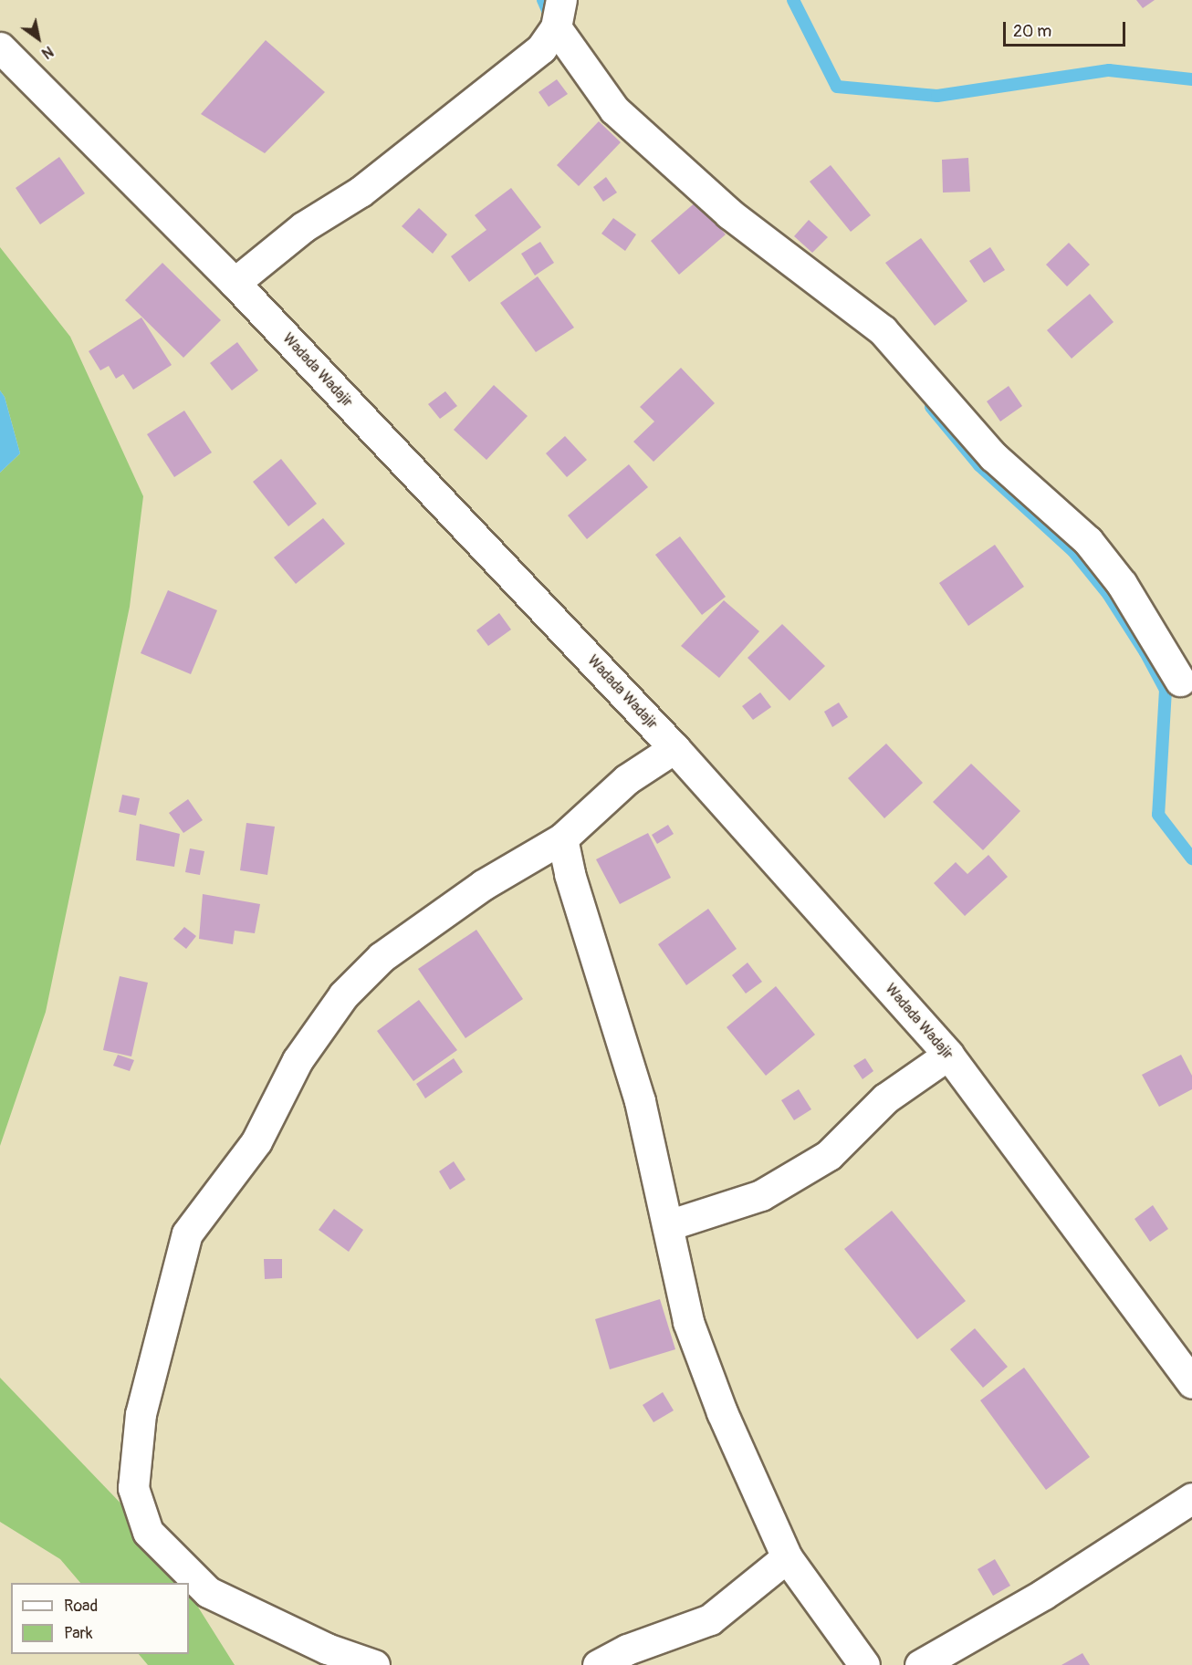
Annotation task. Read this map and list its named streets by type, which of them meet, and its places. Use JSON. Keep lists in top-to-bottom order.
{
  "streets": {
    "street": ["Wadada Wadajir"]
  },
  "legend": ["Road", "Park"],
  "scale_bar": "20 m",
  "north": "bottom right"
}
